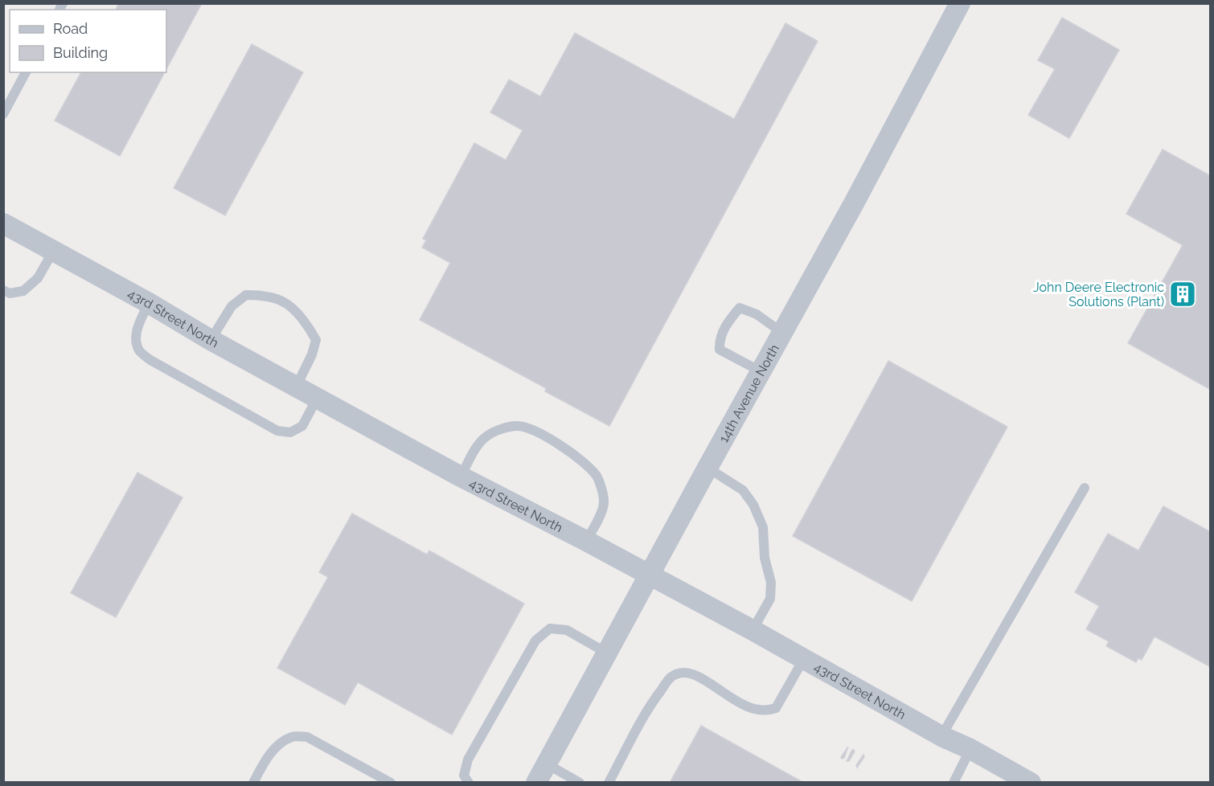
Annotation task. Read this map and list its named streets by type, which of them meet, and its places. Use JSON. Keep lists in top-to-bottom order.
{
  "streets": {
    "street": ["43rd Street North", "14th Avenue North"]
  },
  "crossings": [
    ["43rd Street North", "14th Avenue North"]
  ],
  "places": {
    "building": ["John Deere Electronic Solutions (Plant)"]
  },
  "legend": ["Road", "Building"]
}
